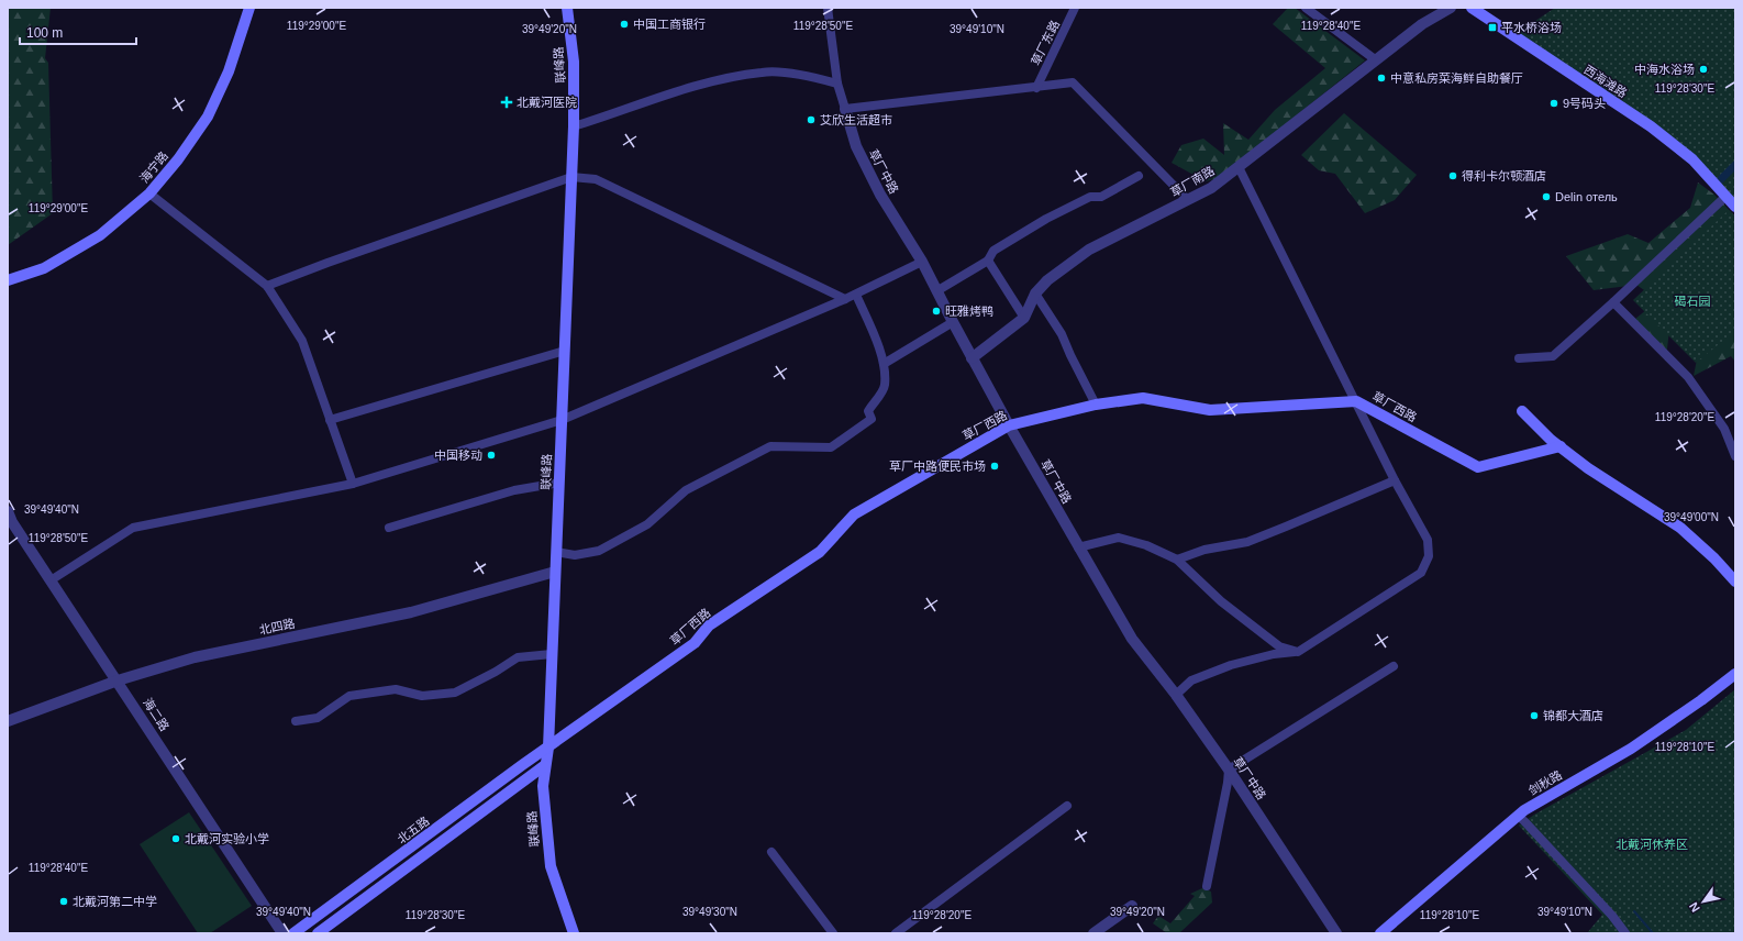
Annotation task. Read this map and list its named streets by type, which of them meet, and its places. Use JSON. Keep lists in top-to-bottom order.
{
  "streets": {
    "main road": [
      "联峰路",
      "西海滩路",
      "海宁路",
      "草厂西路",
      "剑秋路",
      "北五路"
    ],
    "street": [
      "草厂东路",
      "草厂中路",
      "草厂南路",
      "北四路",
      "海二路"
    ]
  },
  "crossings": [
    ["联峰路", "草厂西路"],
    ["联峰路", "北四路"],
    ["联峰路", "北五路"],
    ["草厂中路", "草厂南路"],
    ["草厂中路", "草厂西路"],
    ["草厂西路", "北五路"],
    ["北四路", "海二路"]
  ],
  "parks": ["碣石园", "北戴河休养区"],
  "places": {
    "other": [
      "中国工商银行",
      "中海水浴场",
      "中意私房菜海鲜自助餐厅",
      "9号码头",
      "艾欣生活超市",
      "得利卡尔顿酒店",
      "Delin отель",
      "旺雅烤鸭",
      "中国移动",
      "草厂中路便民市场",
      "锦都大酒店",
      "北戴河实验小学",
      "北戴河第二中学"
    ],
    "transit": ["平水桥浴场"],
    "health": ["北戴河医院"]
  },
  "scale_bar": "100 m",
  "north": "bottom left",
  "coordinates": [
    "119°29'00\"E",
    "119°28'50\"E",
    "119°28'40\"E",
    "39°49'20\"N",
    "39°49'10\"N",
    "119°28'30\"E",
    "119°28'20\"E",
    "39°49'40\"N",
    "39°49'00\"N",
    "119°28'10\"E",
    "39°49'30\"N"
  ]
}
